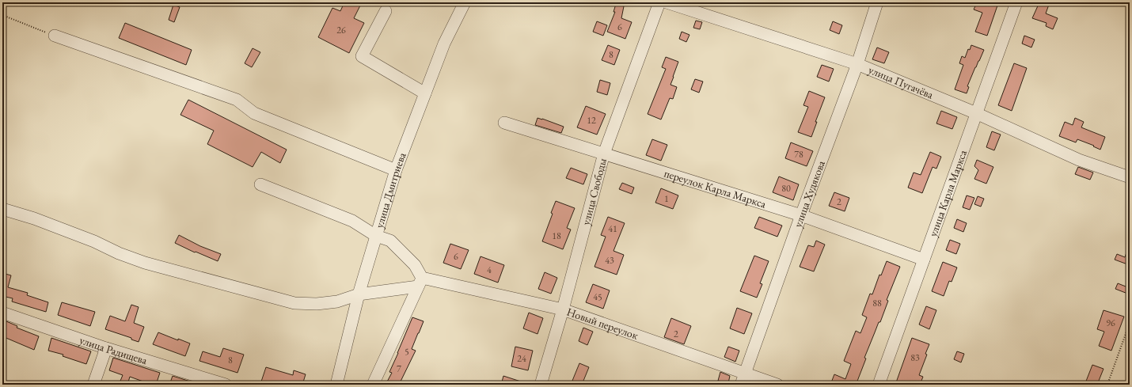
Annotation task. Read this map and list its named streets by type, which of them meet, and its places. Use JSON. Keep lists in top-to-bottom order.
{
  "streets": {
    "street": [
      "улица Пугачёва",
      "переулок Карла Маркса",
      "улица Дмитриева",
      "улица Свободы",
      "улица Худякова",
      "улица Карла Маркса",
      "Новый переулок",
      "улица Радищева"
    ]
  },
  "crossings": [
    ["улица Пугачёва", "улица Худякова"],
    ["улица Пугачёва", "улица Карла Маркса"],
    ["переулок Карла Маркса", "улица Свободы"],
    ["переулок Карла Маркса", "улица Худякова"],
    ["переулок Карла Маркса", "улица Карла Маркса"],
    ["улица Свободы", "Новый переулок"],
    ["улица Худякова", "Новый переулок"]
  ],
  "house_numbers": [
    "6",
    "26",
    "8",
    "12",
    "78",
    "80",
    "1",
    "2",
    "41",
    "18",
    "6",
    "43",
    "4",
    "45",
    "88",
    "96",
    "2",
    "5",
    "83",
    "24",
    "8",
    "7"
  ]
}
